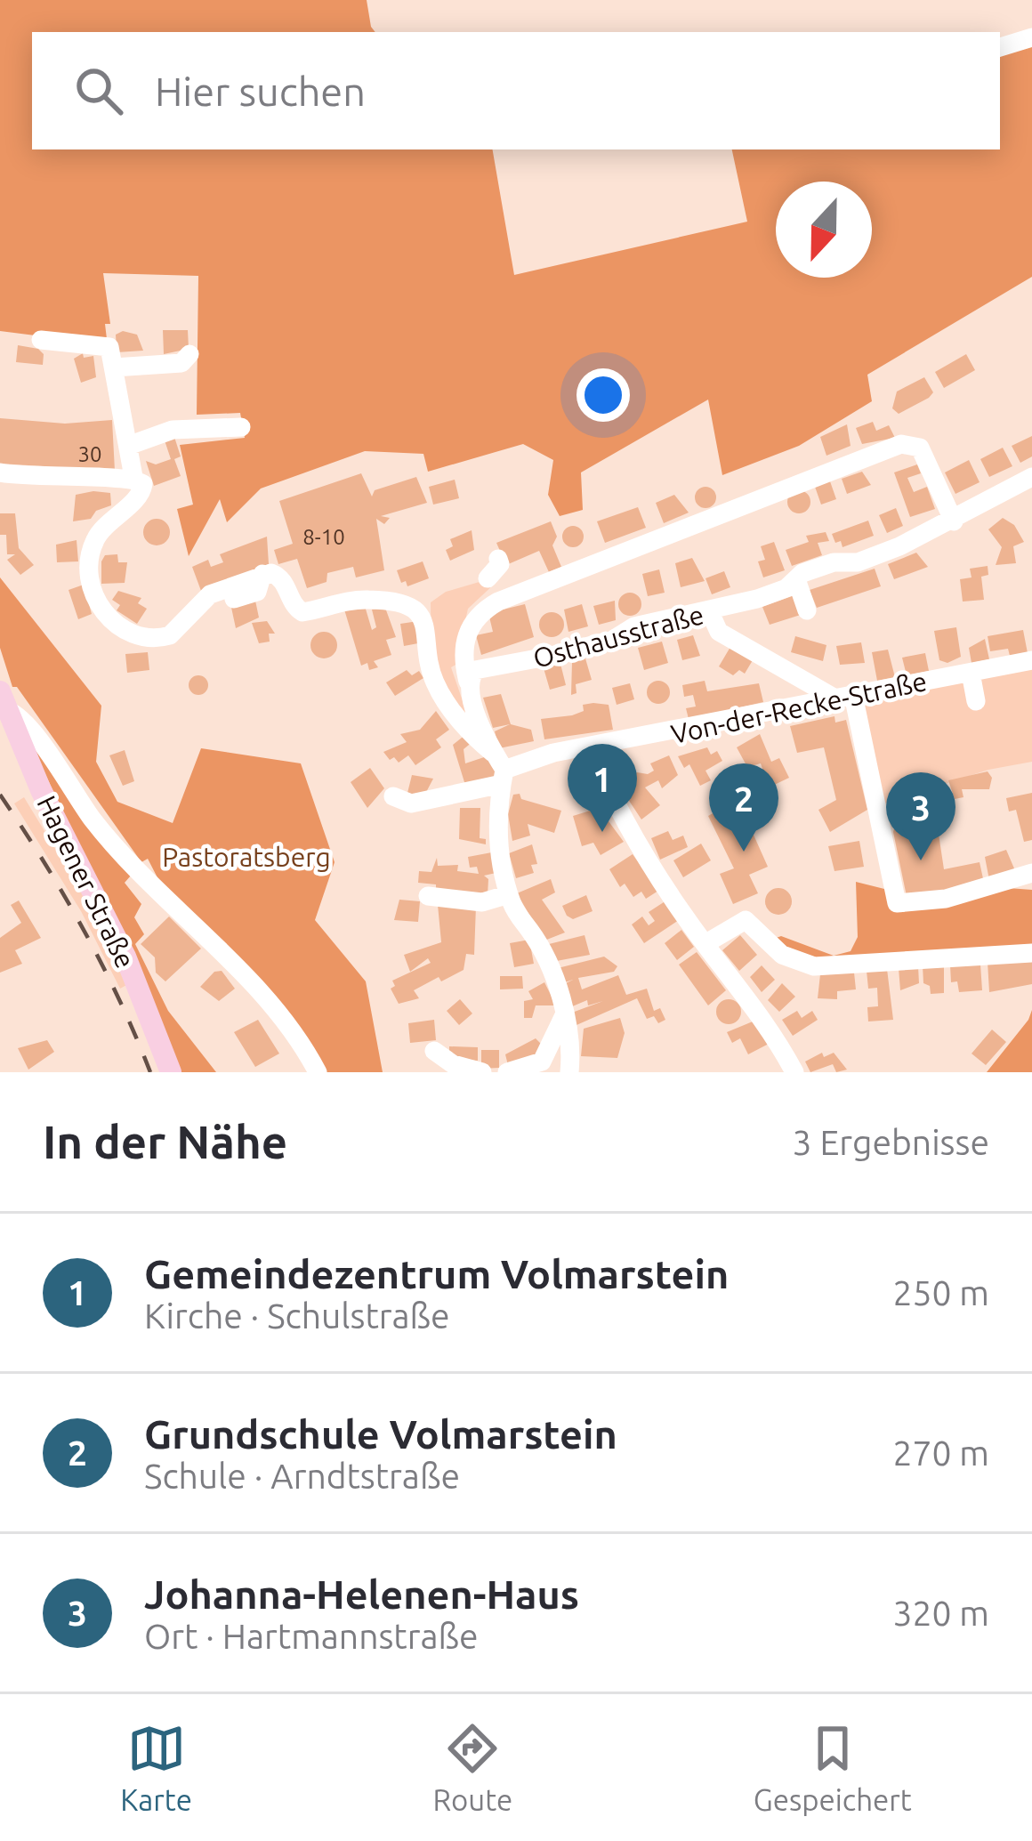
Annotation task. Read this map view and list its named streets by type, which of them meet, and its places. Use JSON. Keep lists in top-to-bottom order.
{
  "streets": {
    "main road": ["Hagener Straße"],
    "street": ["Osthausstraße", "Von-der-Recke-Straße"]
  },
  "parks": ["Pastoratsberg"],
  "house_numbers": ["30", "8-10"],
  "north": "bottom",
  "page": {
    "search": "Hier suchen",
    "pins": ["1", "2", "3"],
    "heading": ["In der Nähe", "3 Ergebnisse"],
    "list": [
      {
        "mark": "1",
        "name": "Gemeindezentrum Volmarstein",
        "note": "Kirche · Schulstraße",
        "value": "250 m"
      },
      {
        "mark": "2",
        "name": "Grundschule Volmarstein",
        "note": "Schule · Arndtstraße",
        "value": "270 m"
      },
      {
        "mark": "3",
        "name": "Johanna-Helenen-Haus",
        "note": "Ort · Hartmannstraße",
        "value": "320 m"
      }
    ],
    "nav": ["Karte", "Route", "Gespeichert"]
  }
}
